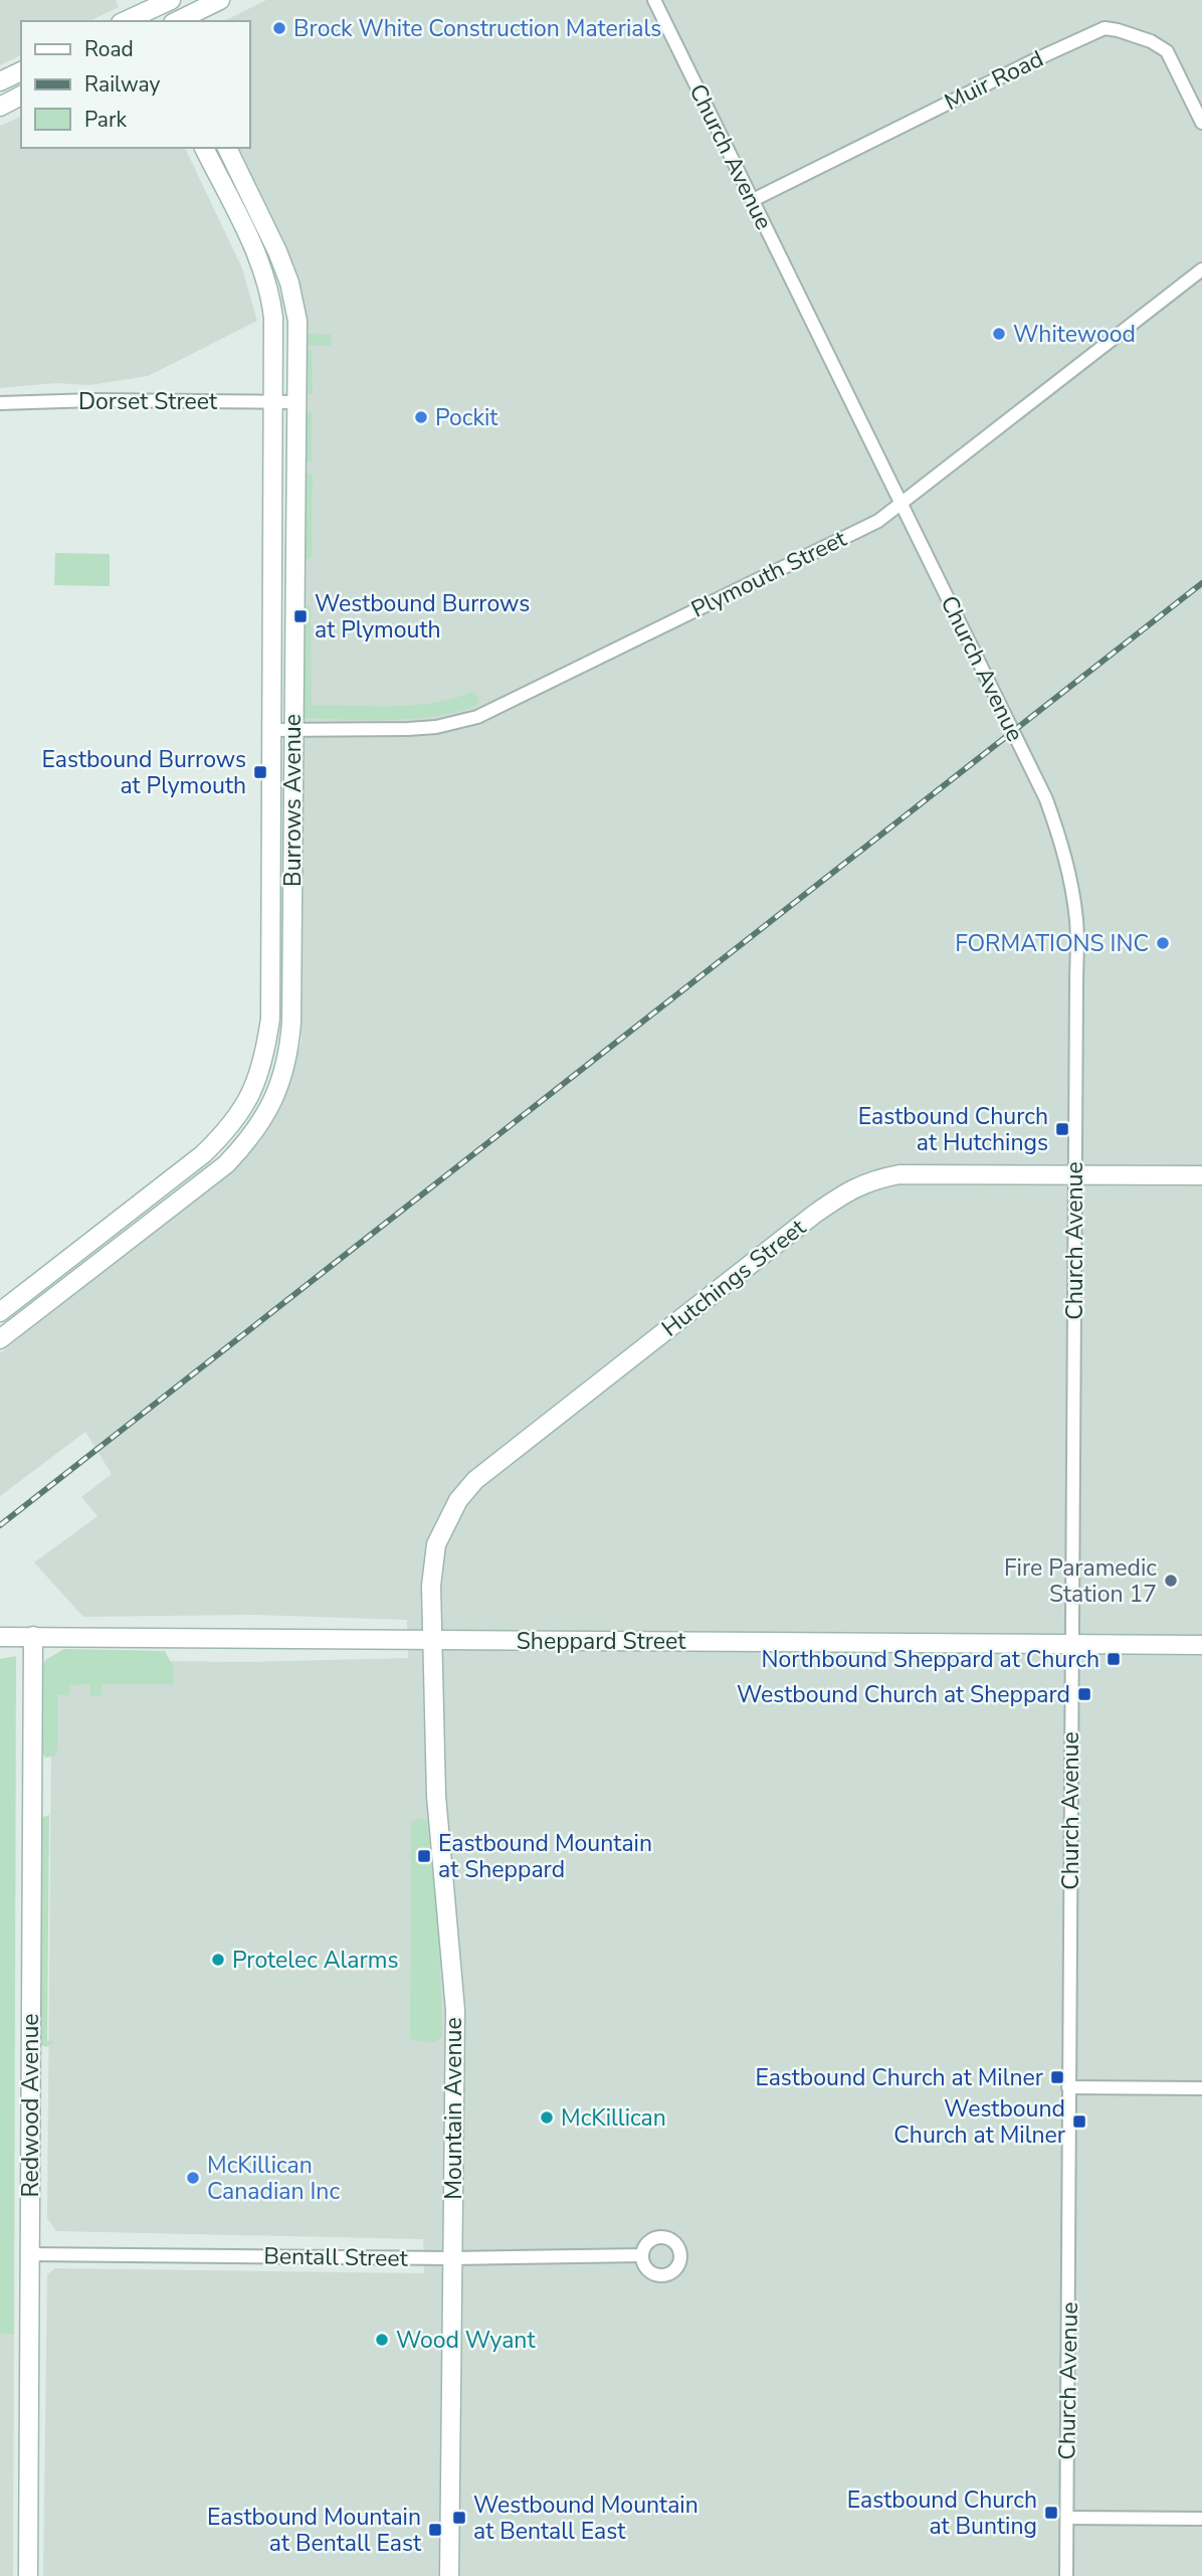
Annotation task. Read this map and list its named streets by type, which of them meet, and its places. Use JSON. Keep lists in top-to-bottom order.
{
  "streets": {
    "street": [
      "Muir Road",
      "Church Avenue",
      "Dorset Street",
      "Plymouth Street",
      "Burrows Avenue",
      "Hutchings Street",
      "Sheppard Street",
      "Redwood Avenue",
      "Mountain Avenue",
      "Bentall Street"
    ]
  },
  "crossings": [
    ["Muir Road", "Church Avenue"],
    ["Church Avenue", "Plymouth Street"],
    ["Church Avenue", "Hutchings Street"],
    ["Church Avenue", "Sheppard Street"],
    ["Dorset Street", "Burrows Avenue"],
    ["Plymouth Street", "Burrows Avenue"],
    ["Hutchings Street", "Sheppard Street"],
    ["Hutchings Street", "Mountain Avenue"],
    ["Sheppard Street", "Redwood Avenue"],
    ["Sheppard Street", "Mountain Avenue"],
    ["Redwood Avenue", "Bentall Street"],
    ["Mountain Avenue", "Bentall Street"]
  ],
  "places": {
    "other": [
      "Brock White Construction Materials",
      "Whitewood",
      "Pockit",
      "FORMATIONS INC",
      "Fire Paramedic Station 17",
      "Protelec Alarms",
      "McKillican",
      "McKillican Canadian Inc",
      "Wood Wyant"
    ],
    "transit": [
      "Westbound Burrows at Plymouth",
      "Eastbound Burrows at Plymouth",
      "Eastbound Church at Hutchings",
      "Northbound Sheppard at Church",
      "Westbound Church at Sheppard",
      "Eastbound Mountain at Sheppard",
      "Eastbound Church at Milner",
      "Westbound Church at Milner",
      "Eastbound Church at Bunting",
      "Westbound Mountain at Bentall East",
      "Eastbound Mountain at Bentall East"
    ]
  },
  "legend": ["Road", "Railway", "Park"]
}
